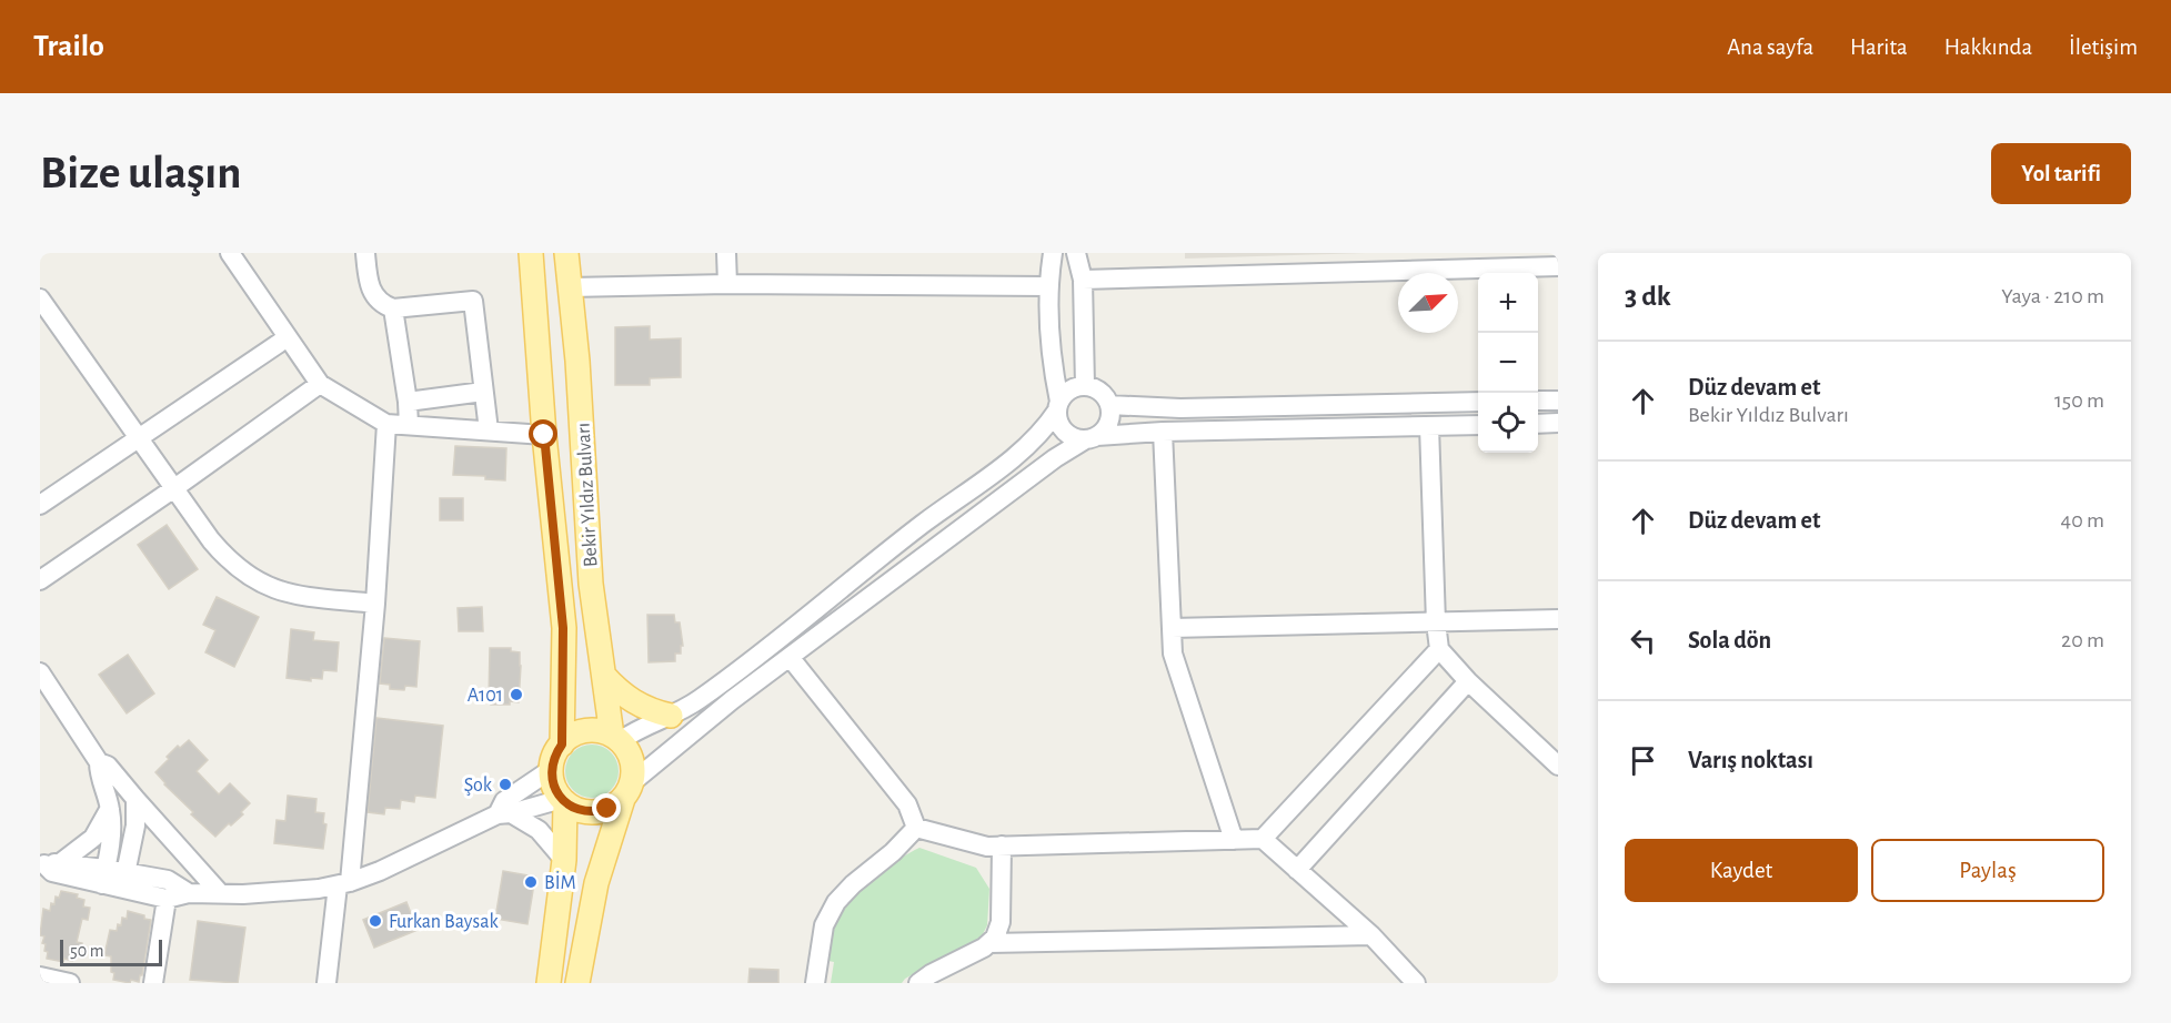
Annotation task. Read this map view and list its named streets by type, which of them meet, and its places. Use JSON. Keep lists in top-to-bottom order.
{
  "streets": {
    "main road": ["Bekir Yıldız Bulvarı"]
  },
  "places": [
    "A101",
    "Şok",
    "BİM",
    "Furkan Baysak"
  ],
  "scale_bar": "50 m",
  "north": "top right",
  "page": {
    "header": "Trailo",
    "nav": [
      "Ana sayfa",
      "Harita",
      "Hakkında",
      "İletişim"
    ],
    "buttons": [
      "Yol tarifi",
      ["Kaydet", "Paylaş"]
    ],
    "title": "Bize ulaşın",
    "heading": ["3 dk", "Yaya · 210 m"],
    "map_buttons": ["+", "−"],
    "list": [
      ["Düz devam et", "Bekir Yıldız Bulvarı", "150 m"],
      ["Düz devam et", "40 m"],
      ["Sola dön", "20 m"],
      "Varış noktası"
    ],
    "scale": "50 m"
  }
}
